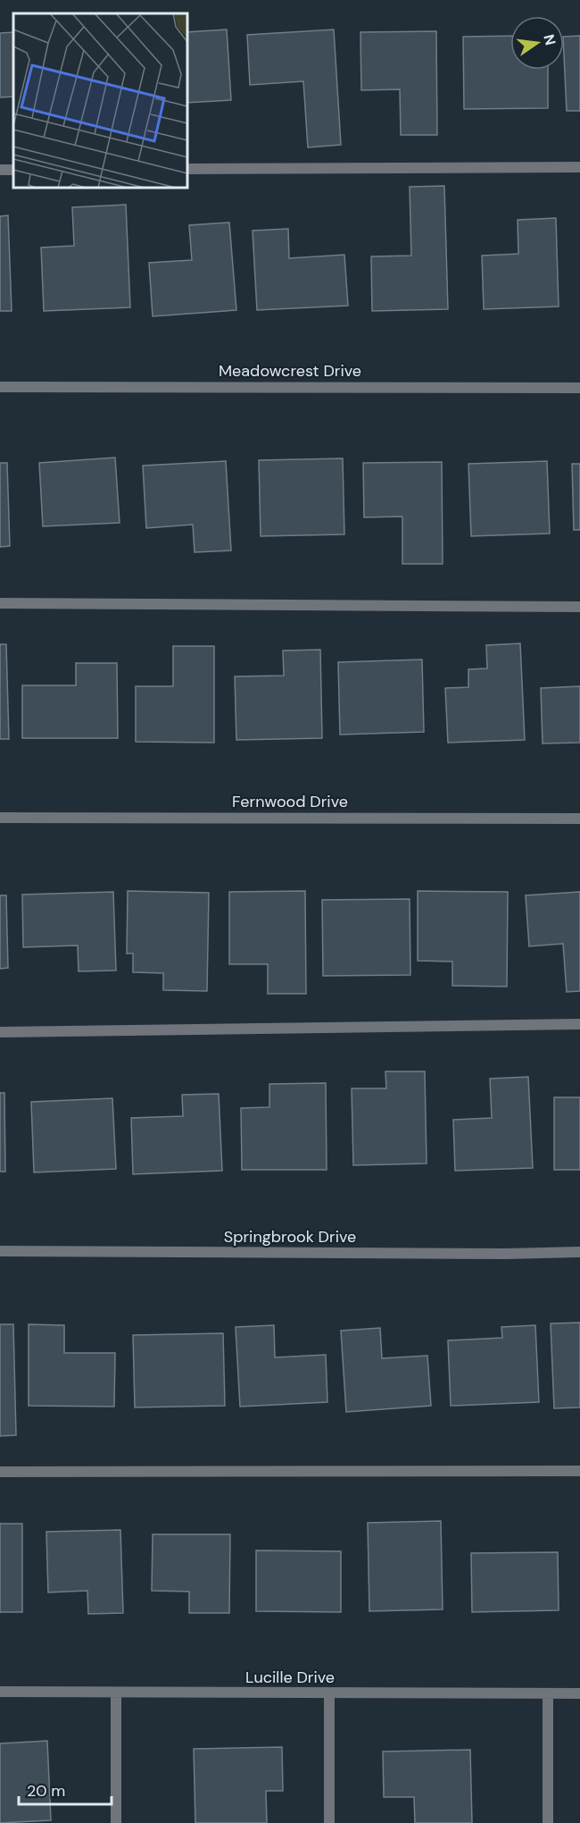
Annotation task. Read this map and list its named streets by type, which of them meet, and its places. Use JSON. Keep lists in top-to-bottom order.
{
  "streets": {
    "street": [
      "Meadowcrest Drive",
      "Fernwood Drive",
      "Springbrook Drive",
      "Lucille Drive"
    ]
  },
  "scale_bar": "20 m",
  "north": "right"
}
